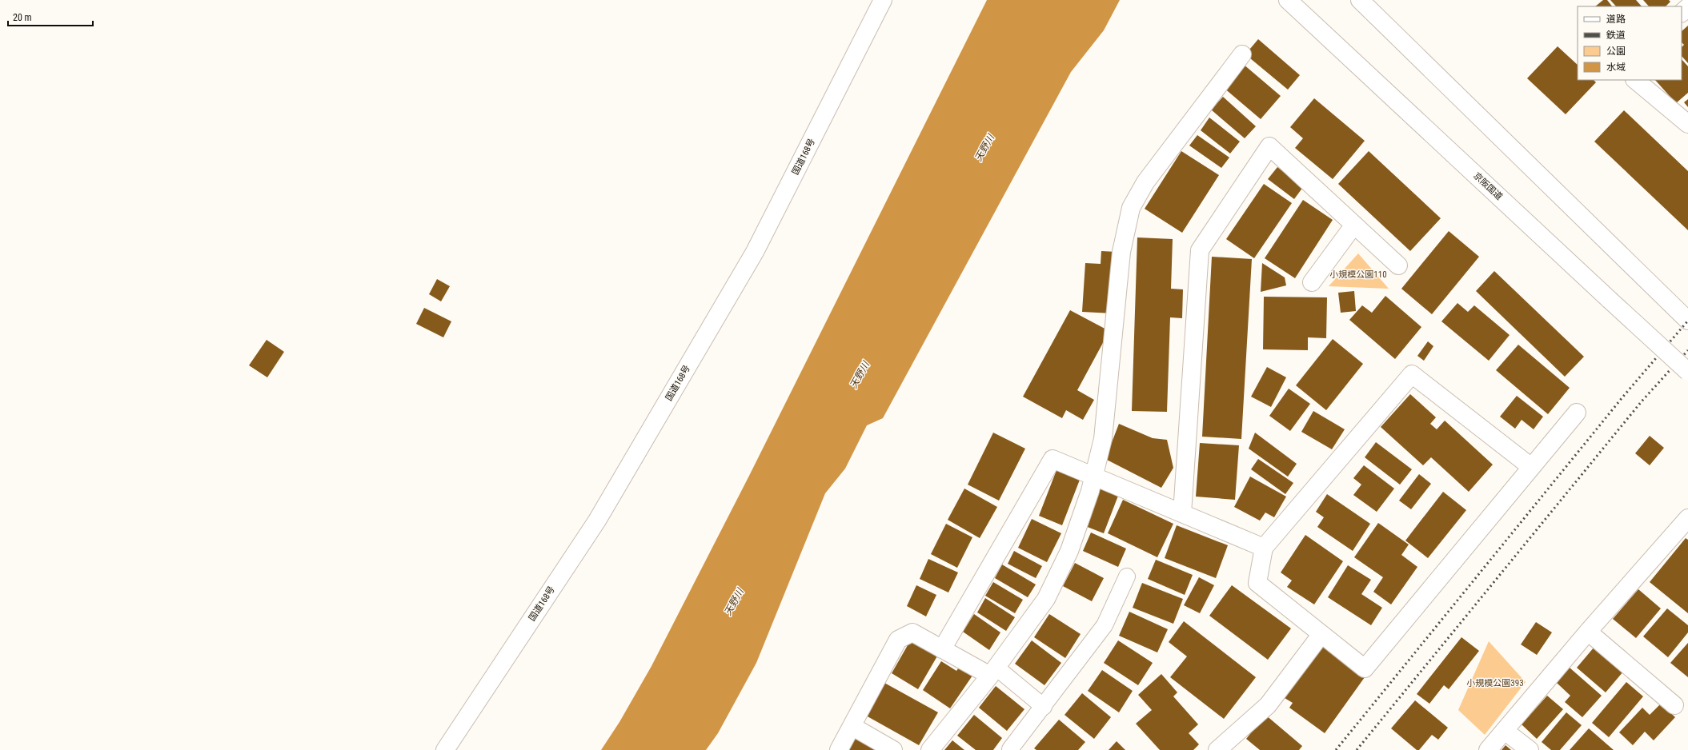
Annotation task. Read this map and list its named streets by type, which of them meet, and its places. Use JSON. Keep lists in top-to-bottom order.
{
  "streets": {
    "main road": ["国道168号", "京阪国道"]
  },
  "water": ["天野川"],
  "parks": ["小規模公園110", "小規模公園393"],
  "legend": [
    "道路",
    "鉄道",
    "公園",
    "水域"
  ],
  "scale_bar": "20 m"
}
